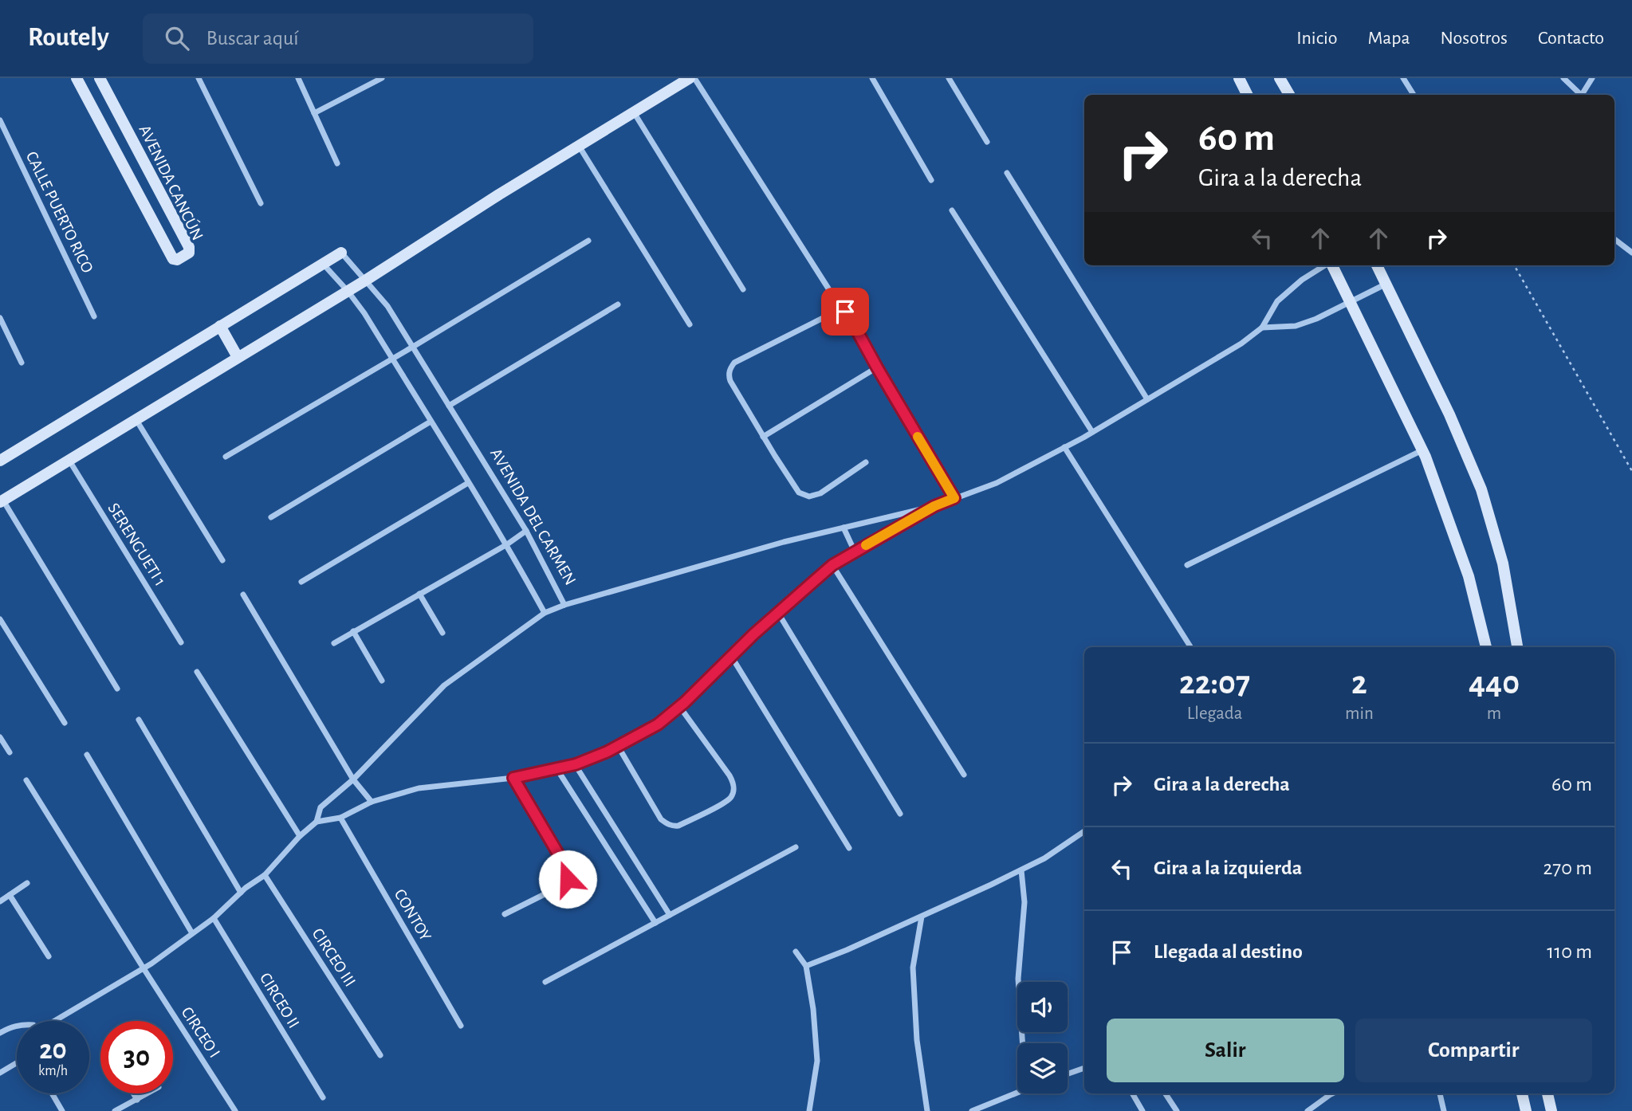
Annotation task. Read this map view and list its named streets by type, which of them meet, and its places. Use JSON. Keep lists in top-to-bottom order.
{
  "streets": {
    "main road": ["AVENIDA CANCÚN", "AVENIDA DEL CARMEN"],
    "street": [
      "CALLE PUERTO RICO",
      "SERENGUETI 1",
      "CONTOY",
      "CIRCEO III",
      "CIRCEO II",
      "CIRCEO I"
    ]
  },
  "page": {
    "header": "Routely",
    "search": "Buscar aquí",
    "nav": [
      "Inicio",
      "Mapa",
      "Nosotros",
      "Contacto"
    ],
    "turn": ["60 m", "Gira a la derecha"],
    "eta": [
      "22:07",
      "Llegada",
      "2",
      "min",
      "440",
      "m"
    ],
    "list": [
      {
        "name": "Gira a la derecha",
        "value": "60 m"
      },
      {
        "name": "Gira a la izquierda",
        "value": "270 m"
      },
      {
        "name": "Llegada al destino",
        "value": "110 m"
      }
    ],
    "buttons": ["Salir", "Compartir"],
    "speed": "20 km/h",
    "limit": "30"
  }
}
